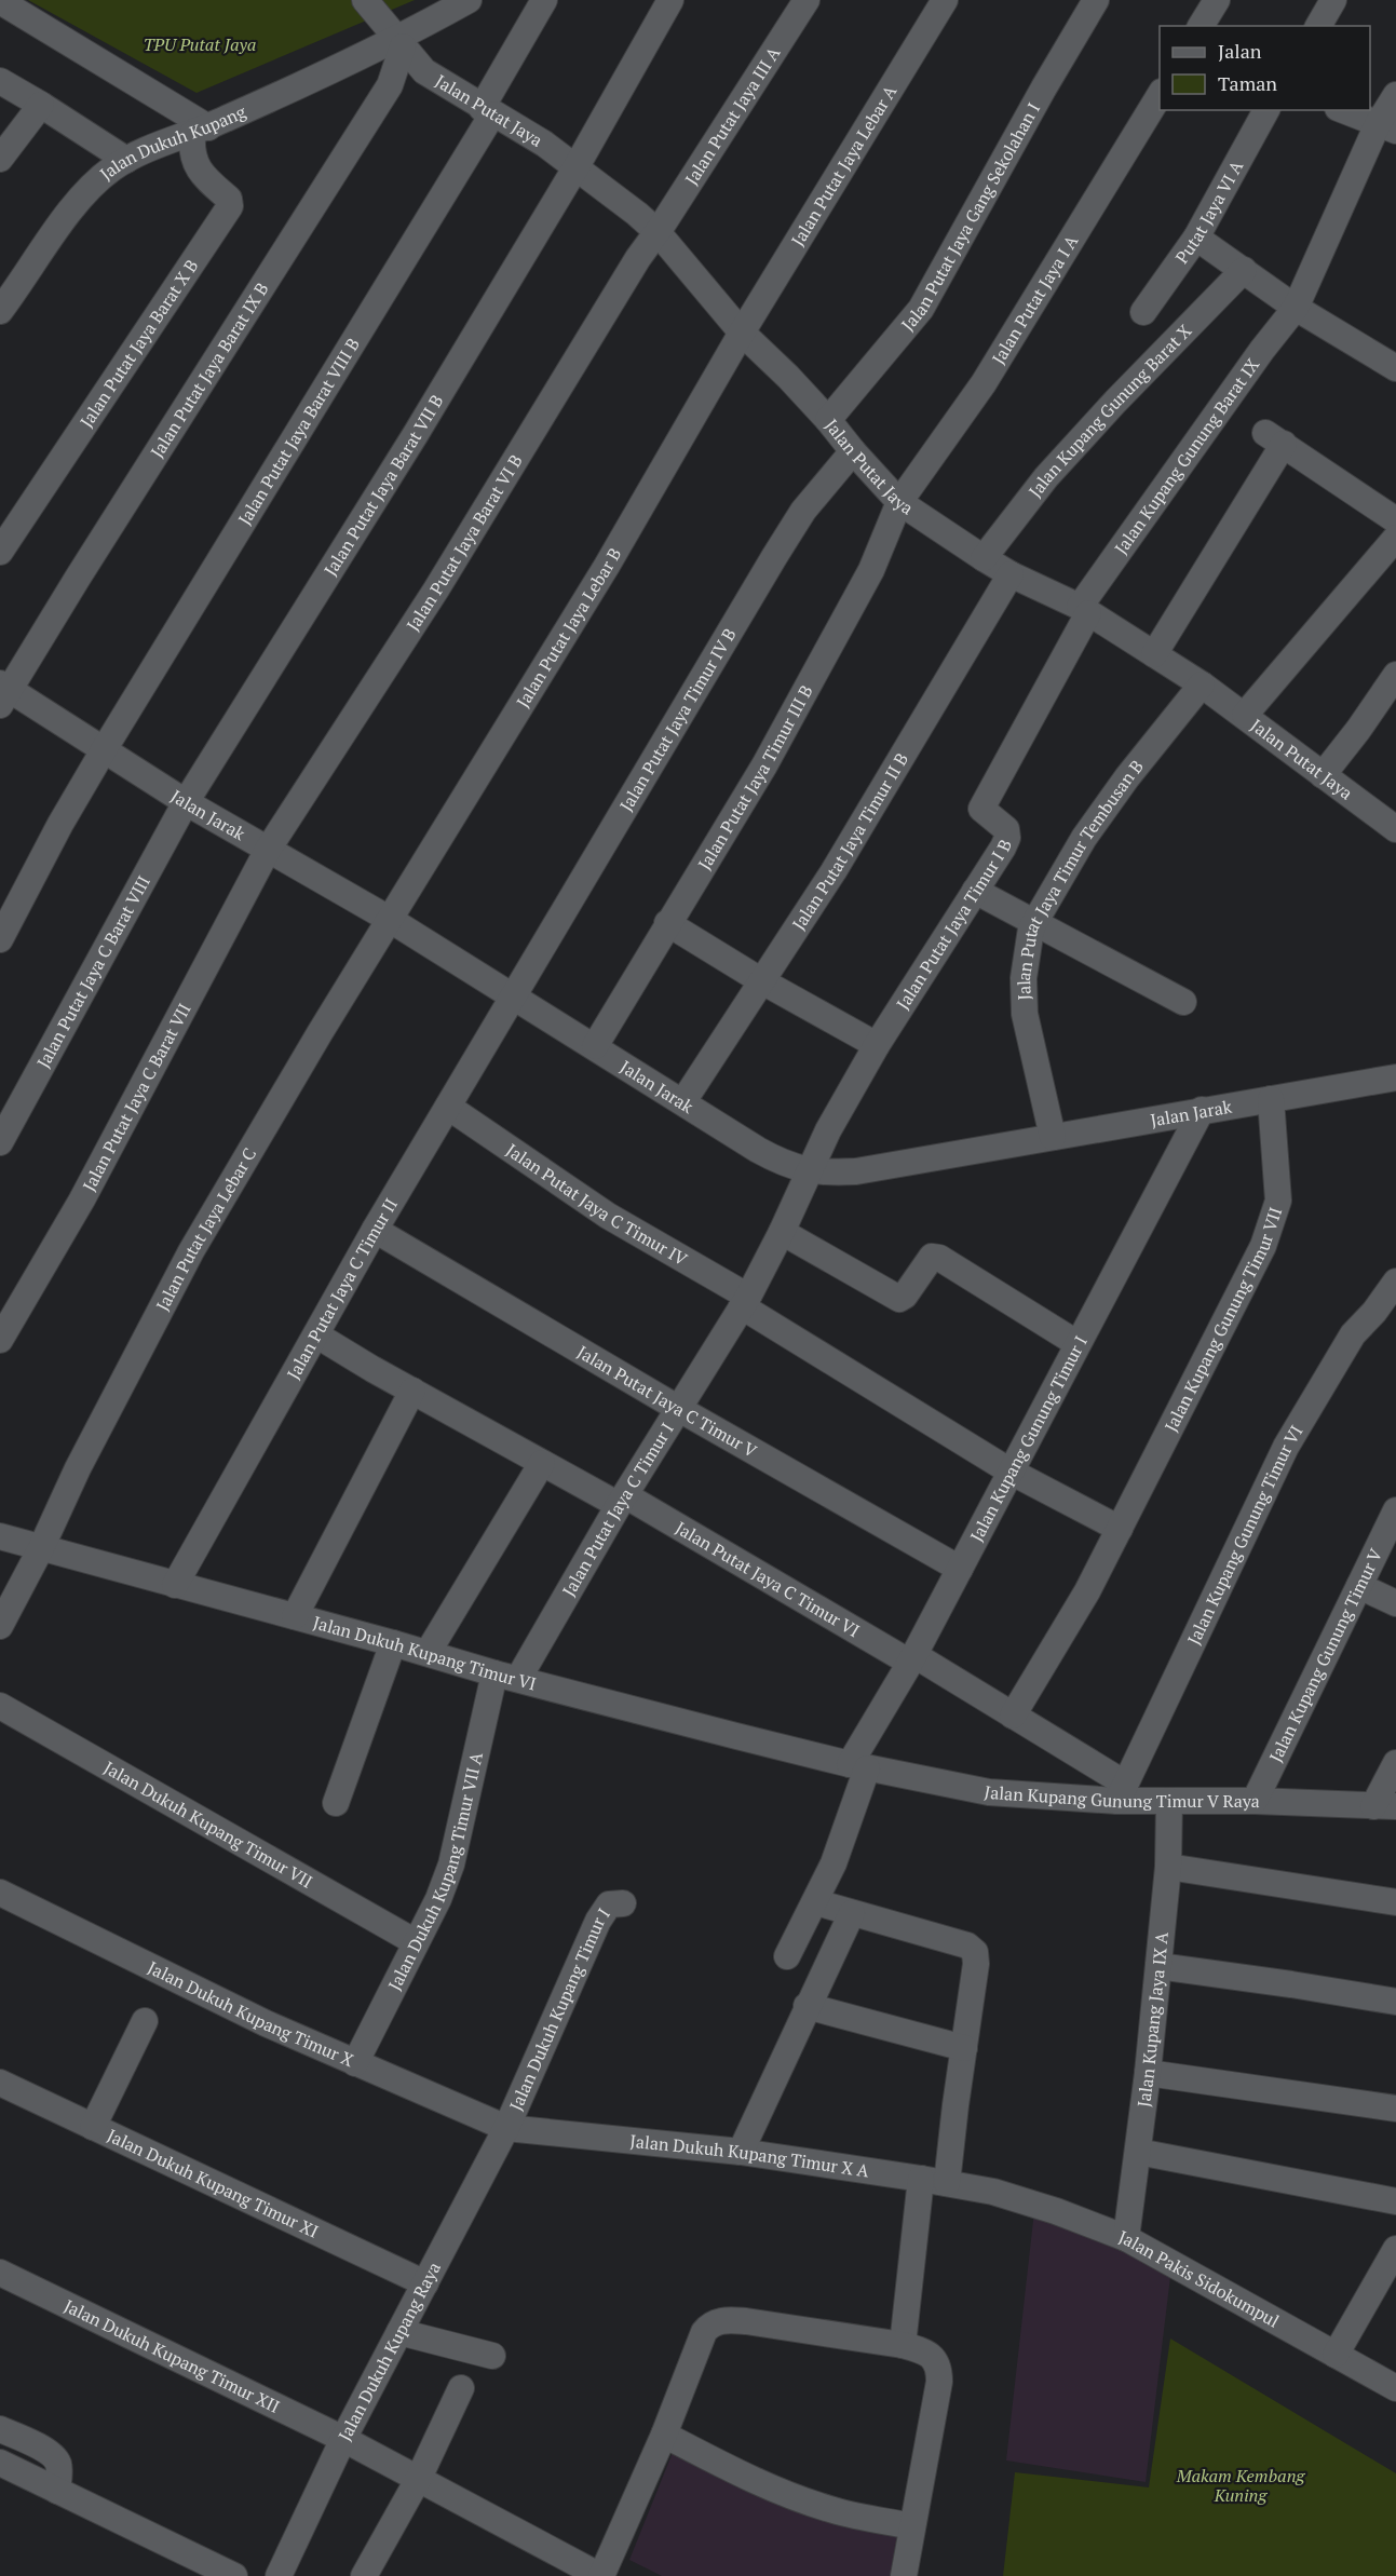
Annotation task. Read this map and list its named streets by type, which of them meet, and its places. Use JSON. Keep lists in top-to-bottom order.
{
  "streets": {
    "street": [
      "Jalan Putat Jaya",
      "Jalan Putat Jaya III A",
      "Jalan Dukuh Kupang",
      "Jalan Putat Jaya Lebar A",
      "Putat Jaya VI A",
      "Jalan Putat Jaya Gang Sekolahan I",
      "Jalan Putat Jaya I A",
      "Jalan Putat Jaya Barat X B",
      "Jalan Putat Jaya Barat IX B",
      "Jalan Kupang Gunung Barat X",
      "Jalan Putat Jaya Barat VIII B",
      "Jalan Kupang Gunung Barat IX",
      "Jalan Putat Jaya Barat VII B",
      "Jalan Putat Jaya Barat VI B",
      "Jalan Putat Jaya Lebar B",
      "Jalan Putat Jaya Timur IV B",
      "Jalan Putat Jaya Timur III B",
      "Jalan Jarak",
      "Jalan Putat Jaya Timur II B",
      "Jalan Putat Jaya Timur Tembusan B",
      "Jalan Putat Jaya Timur I B",
      "Jalan Putat Jaya C Barat VIII",
      "Jalan Putat Jaya C Barat VII",
      "Jalan Putat Jaya C Timur IV",
      "Jalan Putat Jaya Lebar C",
      "Jalan Putat Jaya C Timur II",
      "Jalan Kupang Gunung Timur VII",
      "Jalan Putat Jaya C Timur V",
      "Jalan Kupang Gunung Timur I",
      "Jalan Putat Jaya C Timur I",
      "Jalan Kupang Gunung Timur VI",
      "Jalan Putat Jaya C Timur VI",
      "Jalan Dukuh Kupang Timur VI",
      "Jalan Kupang Gunung Timur V",
      "Jalan Kupang Gunung Timur V Raya",
      "Jalan Dukuh Kupang Timur VII",
      "Jalan Dukuh Kupang Timur VII A",
      "Jalan Dukuh Kupang Timur I",
      "Jalan Dukuh Kupang Timur X",
      "Jalan Kupang Jaya IX A",
      "Jalan Dukuh Kupang Timur X A",
      "Jalan Dukuh Kupang Timur XI",
      "Jalan Pakis Sidokumpul",
      "Jalan Dukuh Kupang Raya",
      "Jalan Dukuh Kupang Timur XII"
    ]
  },
  "crossings": [
    ["Jalan Putat Jaya", "Jalan Putat Jaya III A"],
    ["Jalan Putat Jaya", "Jalan Dukuh Kupang"],
    ["Jalan Putat Jaya", "Jalan Putat Jaya Lebar A"],
    ["Jalan Putat Jaya", "Jalan Putat Jaya Gang Sekolahan I"],
    ["Jalan Putat Jaya", "Jalan Putat Jaya I A"],
    ["Jalan Putat Jaya", "Jalan Putat Jaya Barat IX B"],
    ["Jalan Putat Jaya", "Jalan Kupang Gunung Barat X"],
    ["Jalan Putat Jaya", "Jalan Putat Jaya Barat VIII B"],
    ["Jalan Putat Jaya", "Jalan Kupang Gunung Barat IX"],
    ["Jalan Putat Jaya", "Jalan Putat Jaya Barat VII B"],
    ["Jalan Putat Jaya", "Jalan Putat Jaya Barat VI B"],
    ["Jalan Putat Jaya", "Jalan Putat Jaya Lebar B"],
    ["Jalan Putat Jaya", "Jalan Putat Jaya Timur IV B"],
    ["Jalan Putat Jaya", "Jalan Putat Jaya Timur III B"],
    ["Jalan Putat Jaya", "Jalan Putat Jaya Timur II B"],
    ["Jalan Putat Jaya", "Jalan Putat Jaya Timur Tembusan B"],
    ["Jalan Putat Jaya", "Jalan Putat Jaya Timur I B"],
    ["Jalan Putat Jaya III A", "Jalan Putat Jaya Barat VI B"],
    ["Jalan Dukuh Kupang", "Jalan Putat Jaya Barat X B"],
    ["Jalan Dukuh Kupang", "Jalan Putat Jaya Barat IX B"],
    ["Jalan Putat Jaya Lebar A", "Jalan Putat Jaya Lebar B"],
    ["Jalan Putat Jaya I A", "Jalan Putat Jaya Timur III B"],
    ["Jalan Putat Jaya Barat IX B", "Jalan Jarak"],
    ["Jalan Putat Jaya Barat VIII B", "Jalan Jarak"],
    ["Jalan Kupang Gunung Barat IX", "Jalan Putat Jaya Timur I B"],
    ["Jalan Putat Jaya Barat VII B", "Jalan Jarak"],
    ["Jalan Putat Jaya Barat VII B", "Jalan Putat Jaya C Barat VIII"],
    ["Jalan Putat Jaya Barat VI B", "Jalan Jarak"],
    ["Jalan Putat Jaya Barat VI B", "Jalan Putat Jaya C Barat VII"],
    ["Jalan Putat Jaya Lebar B", "Jalan Jarak"],
    ["Jalan Putat Jaya Lebar B", "Jalan Putat Jaya Lebar C"],
    ["Jalan Putat Jaya Timur IV B", "Jalan Jarak"],
    ["Jalan Putat Jaya Timur IV B", "Jalan Putat Jaya C Timur II"],
    ["Jalan Putat Jaya Timur III B", "Jalan Jarak"],
    ["Jalan Jarak", "Jalan Putat Jaya Timur II B"],
    ["Jalan Jarak", "Jalan Putat Jaya Timur Tembusan B"],
    ["Jalan Jarak", "Jalan Putat Jaya Timur I B"],
    ["Jalan Jarak", "Jalan Putat Jaya C Barat VIII"],
    ["Jalan Jarak", "Jalan Putat Jaya C Barat VII"],
    ["Jalan Jarak", "Jalan Putat Jaya Lebar C"],
    ["Jalan Jarak", "Jalan Putat Jaya C Timur II"],
    ["Jalan Jarak", "Jalan Kupang Gunung Timur VII"],
    ["Jalan Jarak", "Jalan Kupang Gunung Timur I"],
    ["Jalan Jarak", "Jalan Putat Jaya C Timur I"],
    ["Jalan Putat Jaya Timur I B", "Jalan Putat Jaya C Timur I"],
    ["Jalan Putat Jaya C Timur IV", "Jalan Putat Jaya C Timur II"],
    ["Jalan Putat Jaya C Timur IV", "Jalan Kupang Gunung Timur I"],
    ["Jalan Putat Jaya C Timur IV", "Jalan Putat Jaya C Timur I"],
    ["Jalan Putat Jaya Lebar C", "Jalan Dukuh Kupang Timur VI"],
    ["Jalan Putat Jaya C Timur II", "Jalan Putat Jaya C Timur V"],
    ["Jalan Putat Jaya C Timur II", "Jalan Putat Jaya C Timur VI"],
    ["Jalan Putat Jaya C Timur II", "Jalan Dukuh Kupang Timur VI"],
    ["Jalan Kupang Gunung Timur VII", "Jalan Putat Jaya C Timur VI"],
    ["Jalan Putat Jaya C Timur V", "Jalan Kupang Gunung Timur I"],
    ["Jalan Putat Jaya C Timur V", "Jalan Putat Jaya C Timur I"],
    ["Jalan Kupang Gunung Timur I", "Jalan Putat Jaya C Timur VI"],
    ["Jalan Kupang Gunung Timur I", "Jalan Dukuh Kupang Timur VI"],
    ["Jalan Kupang Gunung Timur I", "Jalan Kupang Gunung Timur V Raya"],
    ["Jalan Putat Jaya C Timur I", "Jalan Putat Jaya C Timur VI"],
    ["Jalan Putat Jaya C Timur I", "Jalan Dukuh Kupang Timur VI"],
    ["Jalan Putat Jaya C Timur I", "Jalan Dukuh Kupang Timur VII A"],
    ["Jalan Kupang Gunung Timur VI", "Jalan Putat Jaya C Timur VI"],
    ["Jalan Kupang Gunung Timur VI", "Jalan Kupang Gunung Timur V Raya"],
    ["Jalan Putat Jaya C Timur VI", "Jalan Kupang Gunung Timur V Raya"],
    ["Jalan Dukuh Kupang Timur VI", "Jalan Kupang Gunung Timur V Raya"],
    ["Jalan Dukuh Kupang Timur VI", "Jalan Dukuh Kupang Timur VII A"],
    ["Jalan Kupang Gunung Timur V", "Jalan Kupang Gunung Timur V Raya"],
    ["Jalan Kupang Gunung Timur V Raya", "Jalan Kupang Jaya IX A"],
    ["Jalan Dukuh Kupang Timur VII", "Jalan Dukuh Kupang Timur VII A"],
    ["Jalan Dukuh Kupang Timur VII A", "Jalan Dukuh Kupang Timur X"],
    ["Jalan Dukuh Kupang Timur I", "Jalan Dukuh Kupang Timur X"],
    ["Jalan Dukuh Kupang Timur I", "Jalan Dukuh Kupang Timur X A"],
    ["Jalan Dukuh Kupang Timur I", "Jalan Dukuh Kupang Raya"],
    ["Jalan Dukuh Kupang Timur X", "Jalan Dukuh Kupang Timur X A"],
    ["Jalan Dukuh Kupang Timur X", "Jalan Dukuh Kupang Raya"],
    ["Jalan Kupang Jaya IX A", "Jalan Pakis Sidokumpul"],
    ["Jalan Dukuh Kupang Timur X A", "Jalan Pakis Sidokumpul"],
    ["Jalan Dukuh Kupang Timur X A", "Jalan Dukuh Kupang Raya"],
    ["Jalan Dukuh Kupang Timur XI", "Jalan Dukuh Kupang Raya"],
    ["Jalan Dukuh Kupang Raya", "Jalan Dukuh Kupang Timur XII"]
  ],
  "parks": ["TPU Putat Jaya", "Makam Kembang Kuning"],
  "legend": ["Jalan", "Taman"]
}
